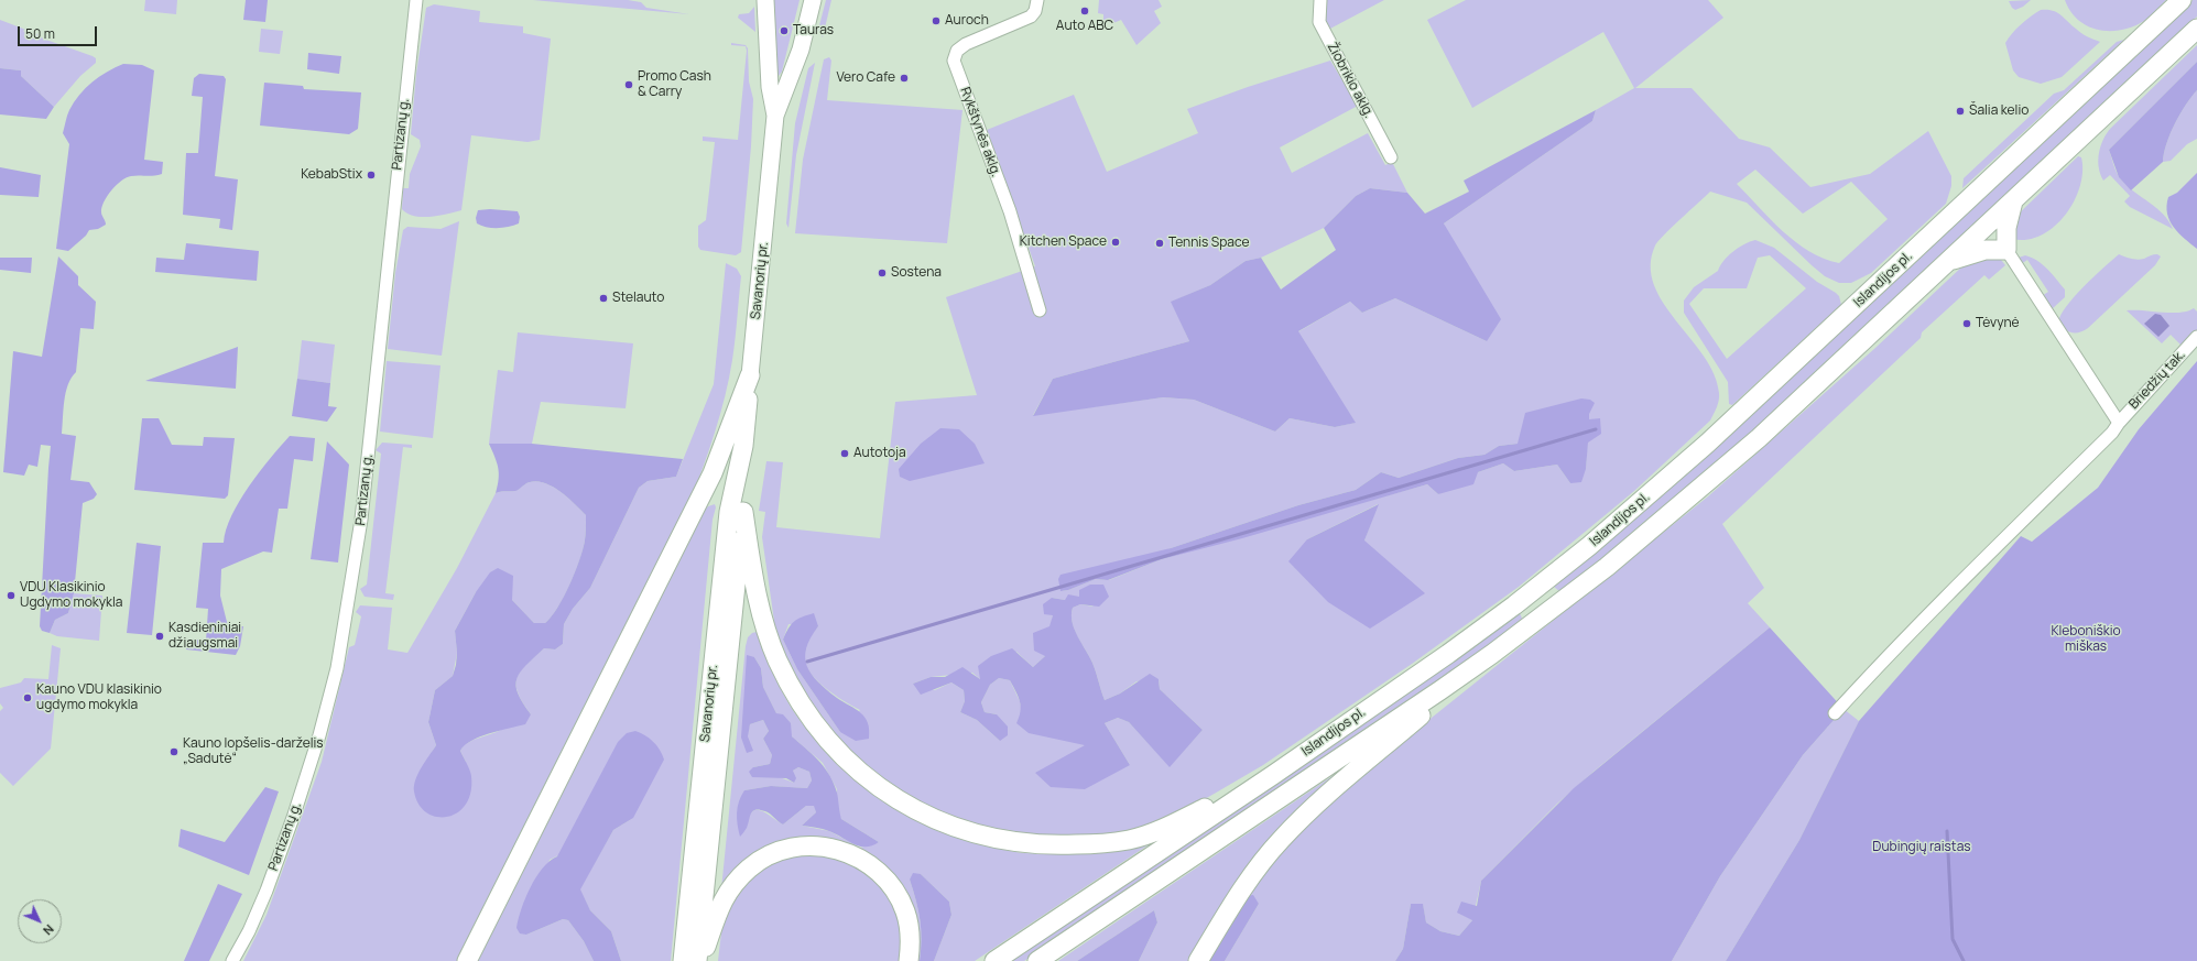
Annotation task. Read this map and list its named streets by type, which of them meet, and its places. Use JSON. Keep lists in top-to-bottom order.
{
  "streets": {
    "highway": ["Islandijos pl.", "Savanorių pr."],
    "street": [
      "Žiobrikio aklg.",
      "Rykštynės aklg.",
      "Partizanų g.",
      "Briedžių tak."
    ]
  },
  "parks": ["Kleboniškio miškas", "Dubingių raistas"],
  "places": [
    "Auto ABC",
    "Auroch",
    "Tauras",
    "Vero Cafe",
    "Promo Cash & Carry",
    "Šalia kelio",
    "KebabStix",
    "Kitchen Space",
    "Tennis Space",
    "Sostena",
    "Stelauto",
    "Tėvynė",
    "Autotoja",
    "VDU Klasikinio Ugdymo mokykla",
    "Kasdieniniai džiaugsmai",
    "Kauno VDU klasikinio ugdymo mokykla",
    "Kauno lopšelis-darželis „Sadutė“"
  ],
  "scale_bar": "50 m",
  "north": "bottom right"
}
